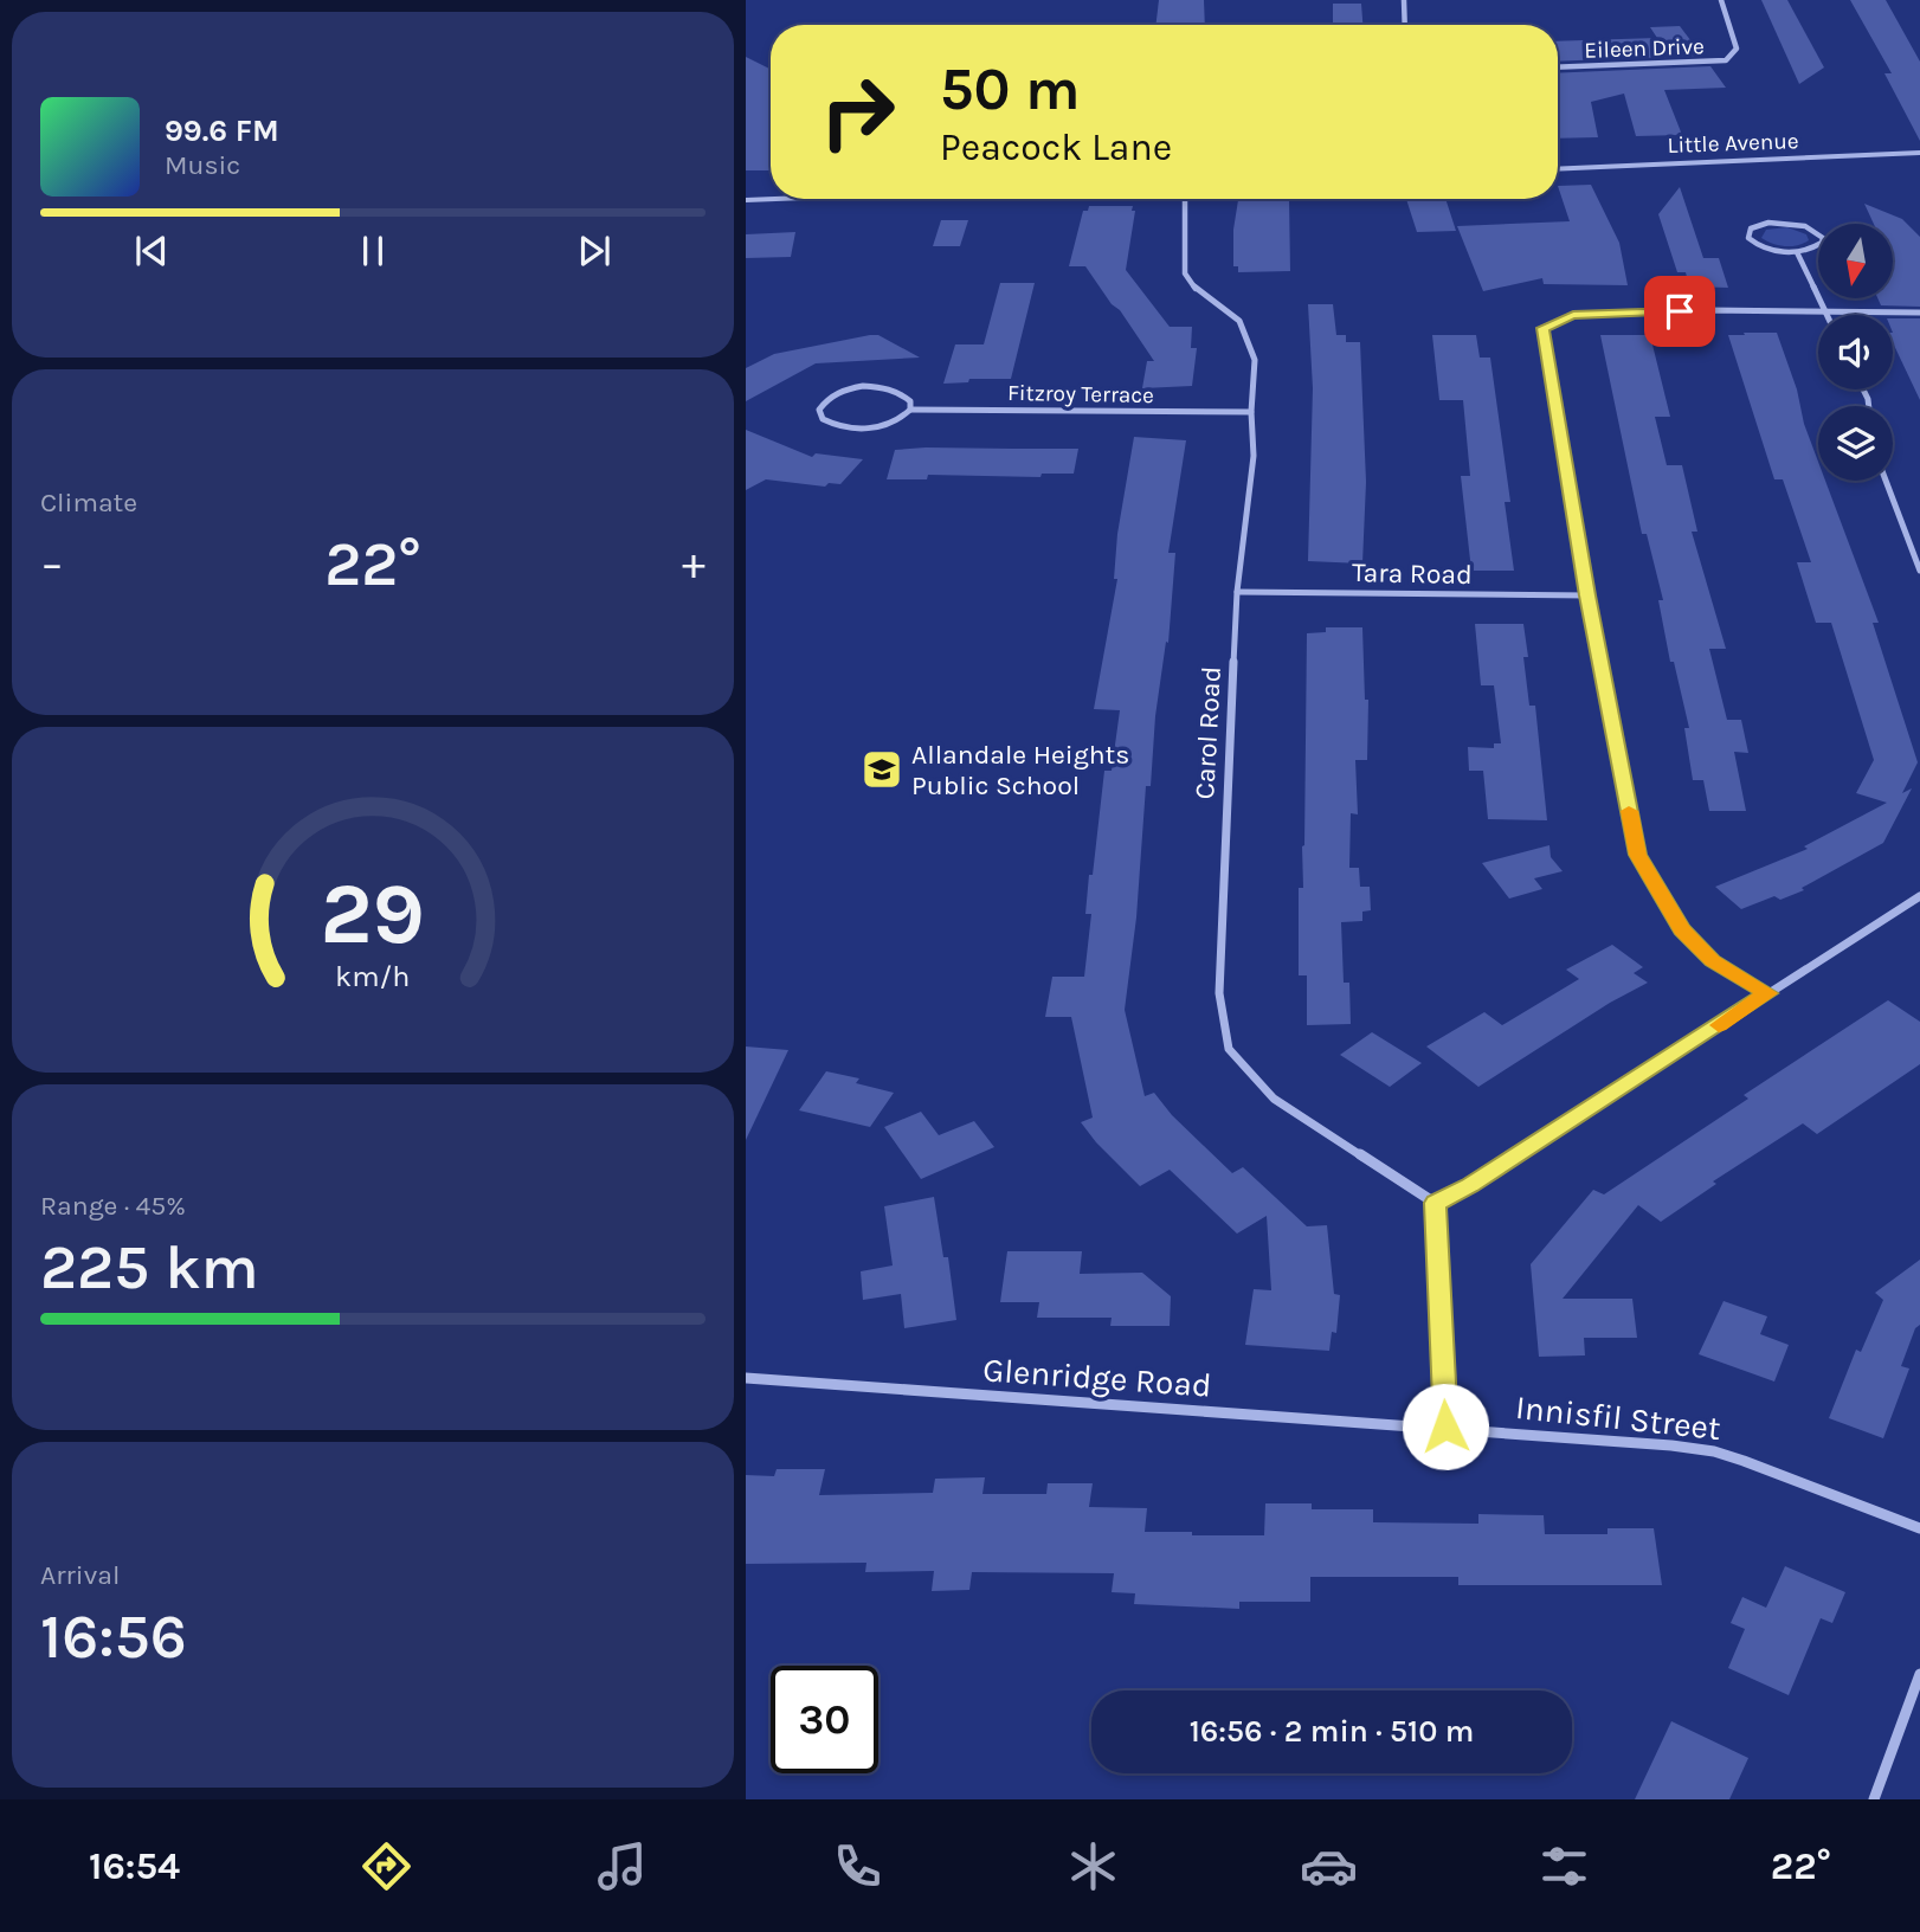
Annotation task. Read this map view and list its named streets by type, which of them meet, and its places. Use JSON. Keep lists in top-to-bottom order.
{
  "streets": {
    "street": [
      "Eileen Drive",
      "Little Avenue",
      "Fitzroy Terrace",
      "Tara Road",
      "Carol Road",
      "Glenridge Road",
      "Innisfil Street"
    ]
  },
  "crossings": [
    ["Fitzroy Terrace", "Carol Road"],
    ["Tara Road", "Carol Road"],
    ["Glenridge Road", "Innisfil Street"]
  ],
  "places": {
    "school or university": ["Allandale Heights Public School"]
  },
  "north": "bottom",
  "page": {
    "turn": ["50 m", "Peacock Lane"],
    "song": ["99.6 FM", "Music"],
    "tile": [
      "Climate",
      ["Range · 45%", "225 km"],
      ["Arrival", "16:56"]
    ],
    "heat": ["−", "22°", "+"],
    "limit": "30",
    "trip": "16:56 · 2 min · 510 m",
    "tabs": ["16:54", "22°"],
    "gauge": ["29", "km/h"]
  }
}
